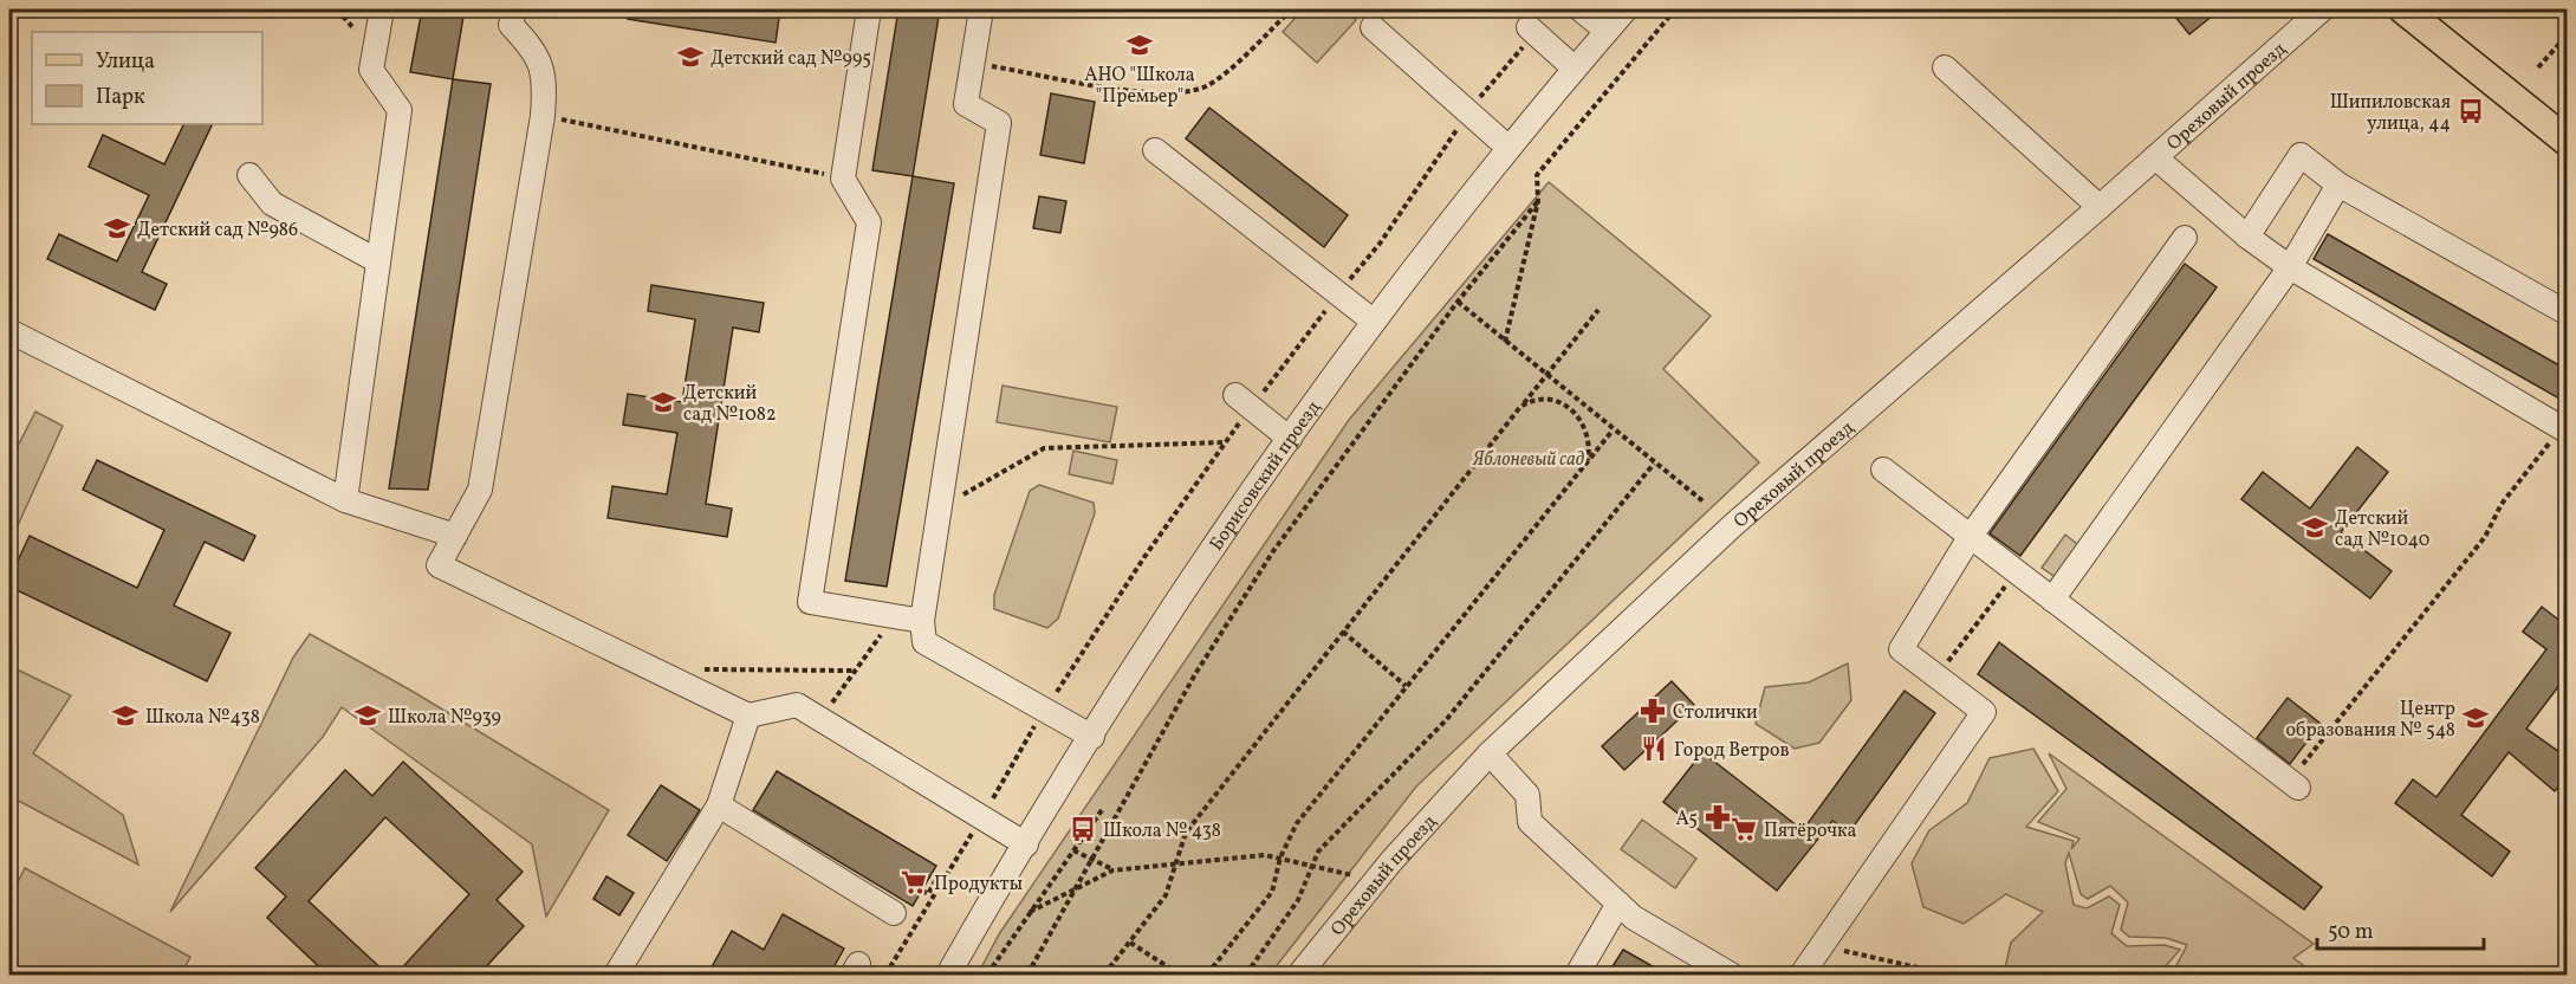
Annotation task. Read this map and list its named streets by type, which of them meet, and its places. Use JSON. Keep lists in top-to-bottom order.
{
  "streets": {
    "street": ["Ореховый проезд", "Борисовский проезд"]
  },
  "parks": ["Яблоневый сад"],
  "places": {
    "school or university": [
      "АНО \"Школа \"Премьер\"",
      "Детский сад №995",
      "Детский сад №986",
      "Детский сад №1082",
      "Детский сад №1040",
      "Школа №438",
      "Школа №939",
      "Центр образования № 548"
    ],
    "bus stop": ["Шипиловская улица, 44", "Школа № 438"],
    "pharmacy": ["Столички", "А5"],
    "restaurant": ["Город Ветров"],
    "supermarket": ["Пятёрочка", "Продукты"]
  },
  "legend": ["Улица", "Парк"],
  "scale_bar": "50 m"
}
